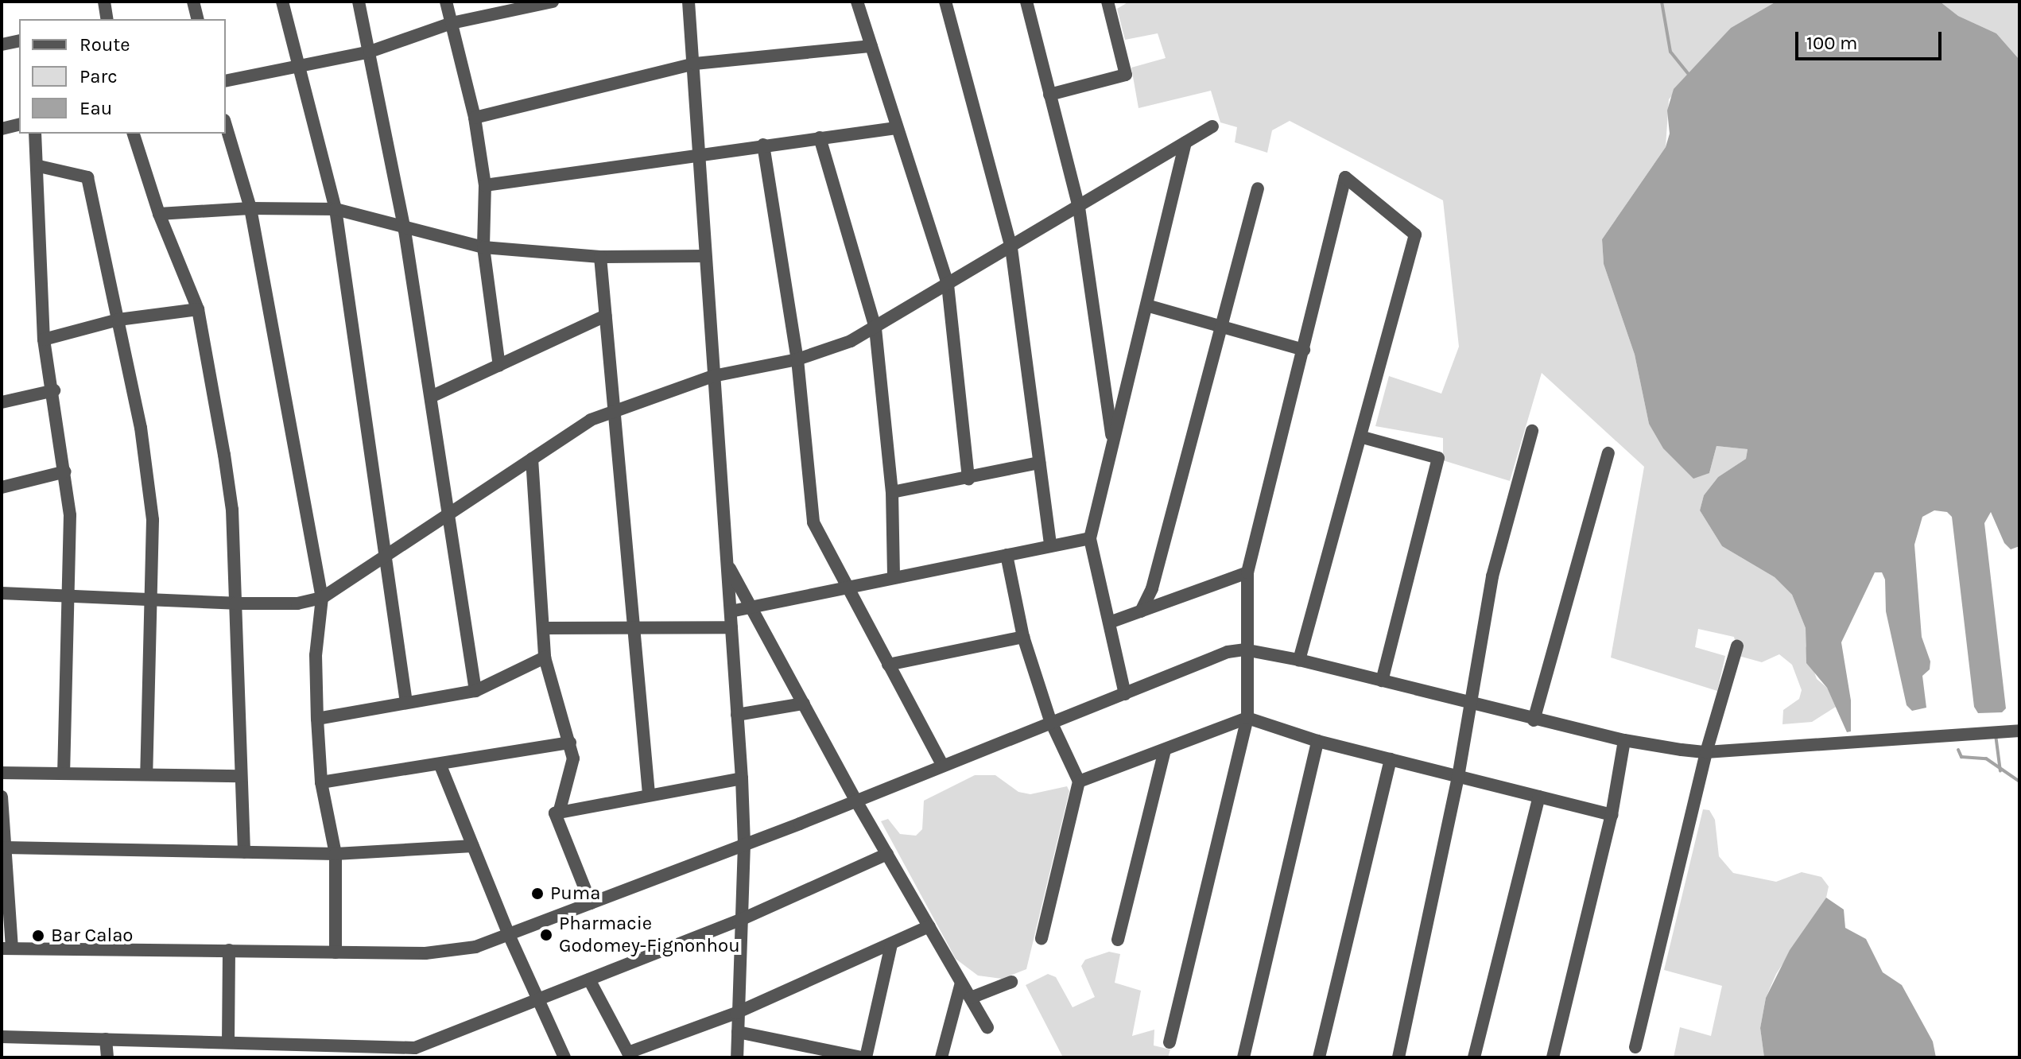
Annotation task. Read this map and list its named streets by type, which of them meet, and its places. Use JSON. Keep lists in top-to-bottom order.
{
  "places": ["Puma", "Pharmacie Godomey-Fignonhou", "Bar Calao"],
  "legend": ["Route", "Parc", "Eau"],
  "scale_bar": "100 m"
}
